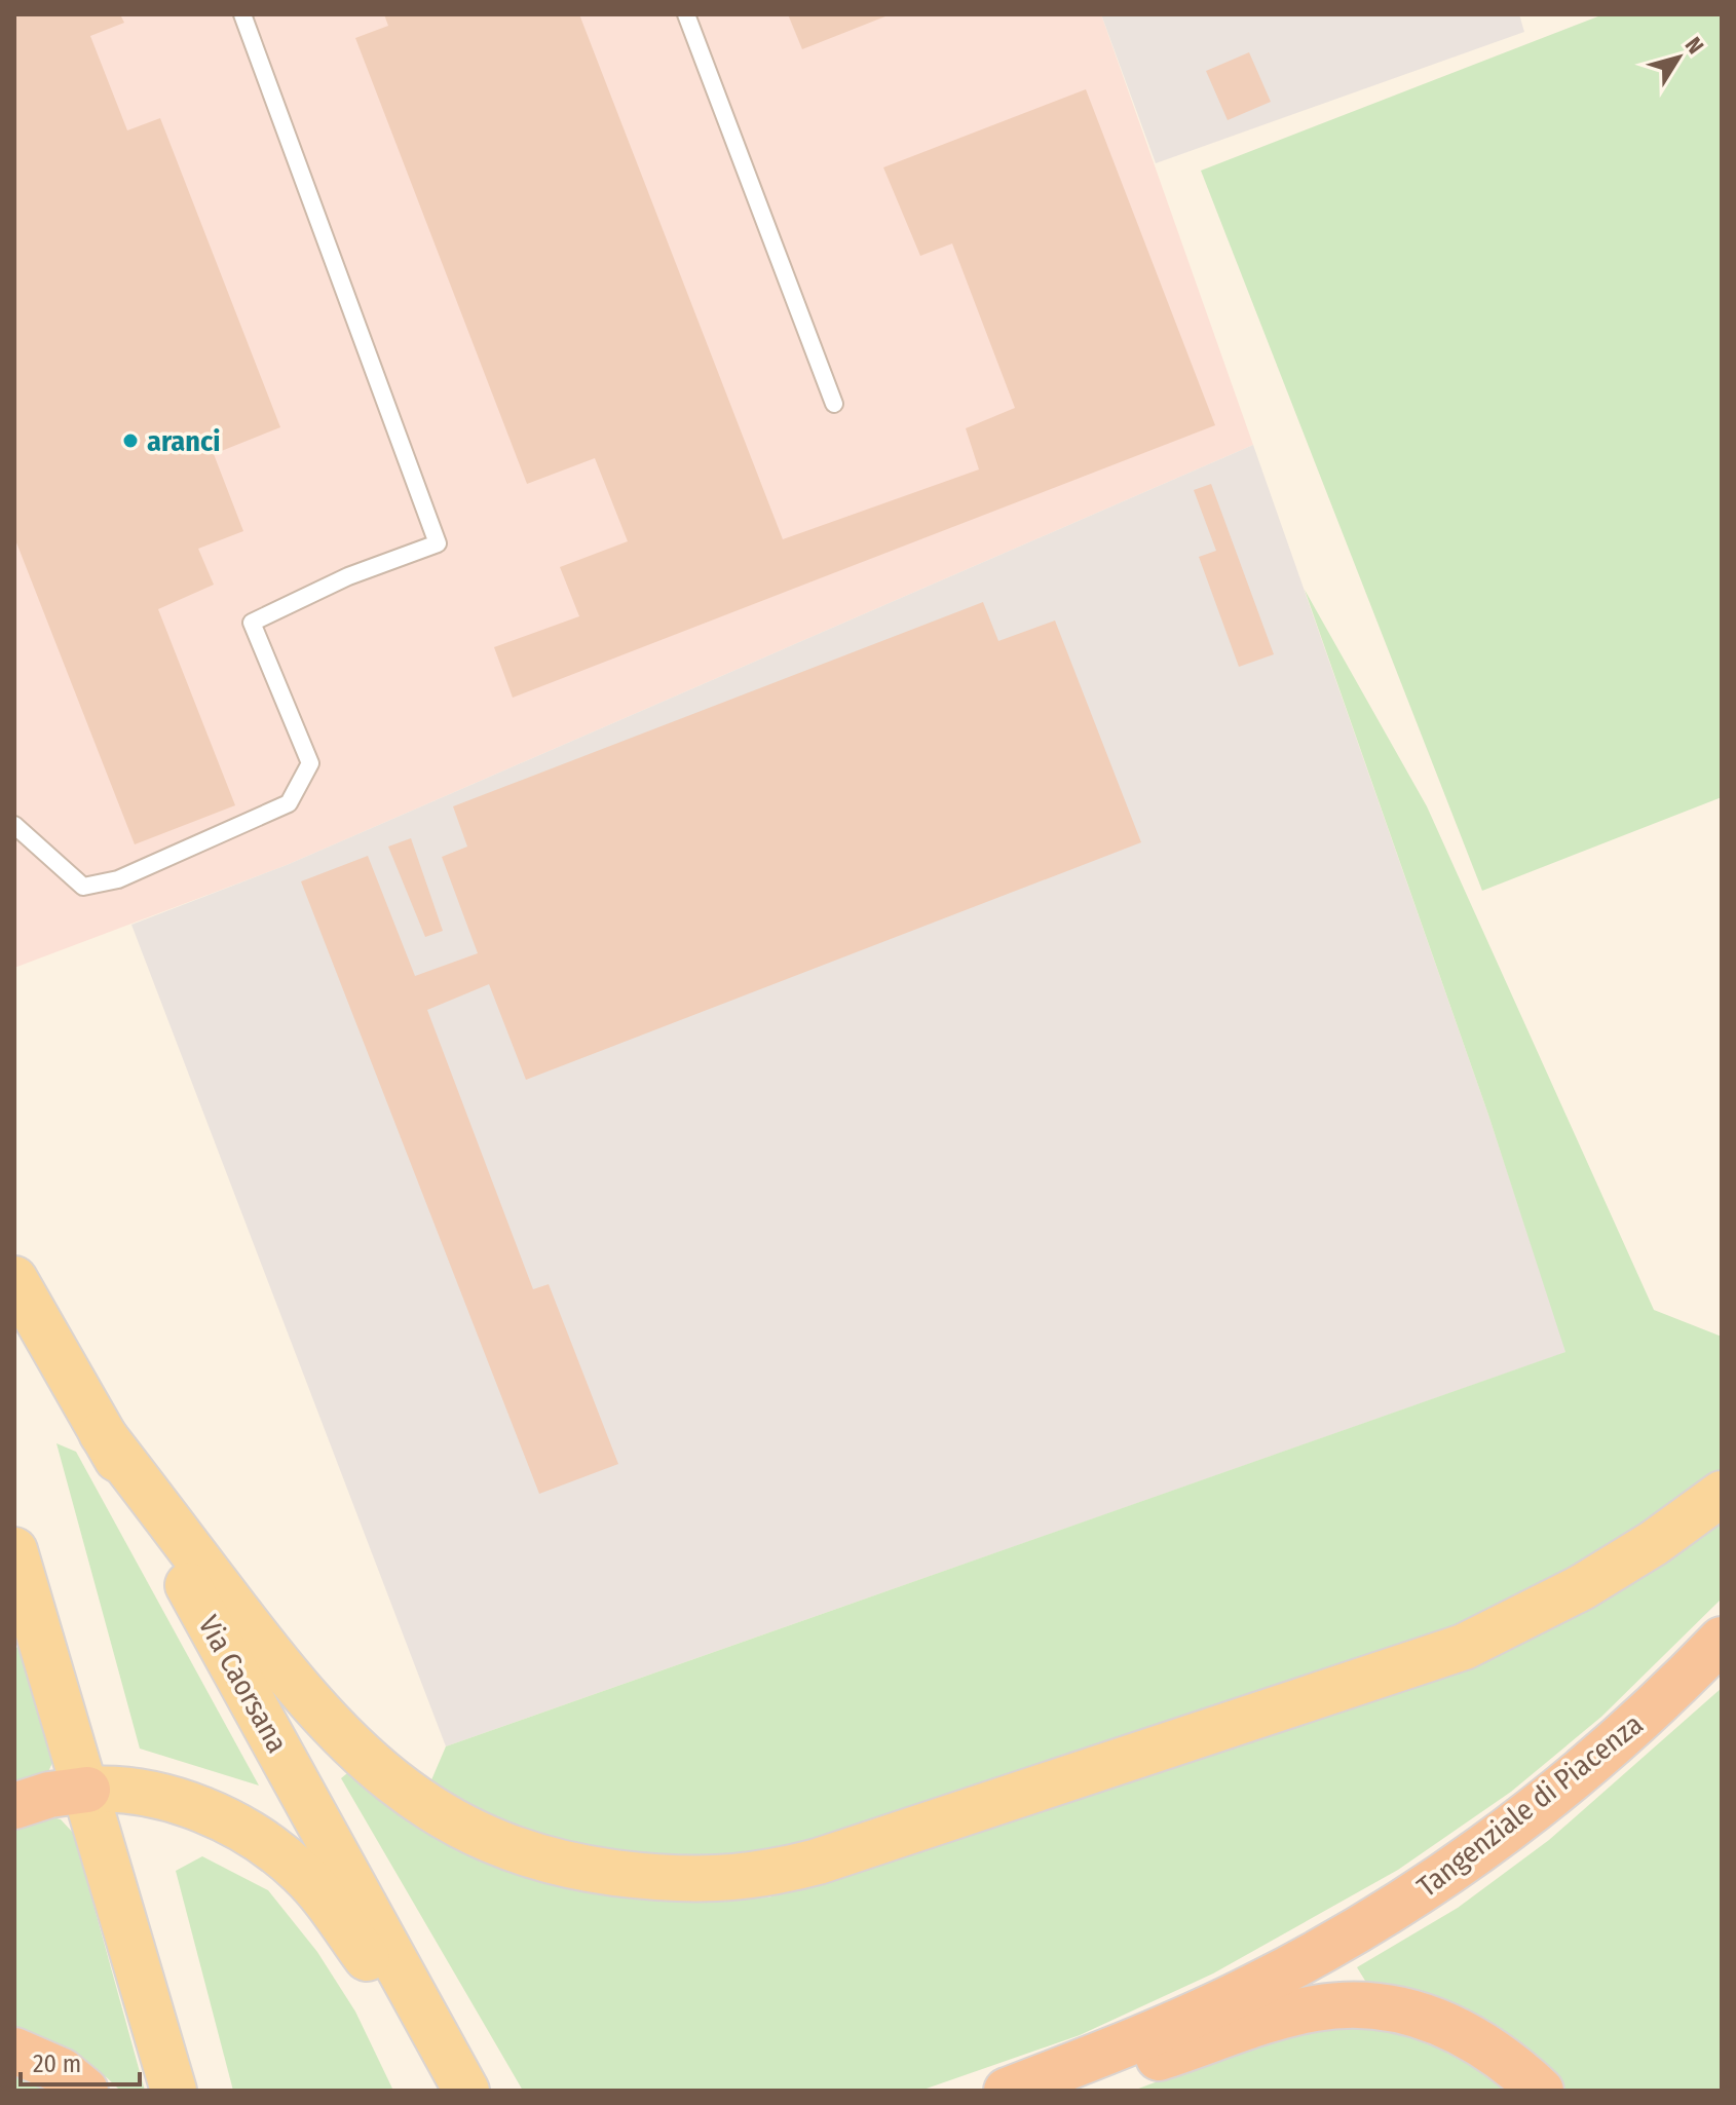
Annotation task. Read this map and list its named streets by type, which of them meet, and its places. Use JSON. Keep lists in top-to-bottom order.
{
  "streets": {
    "highway": ["Tangenziale di Piacenza"],
    "main road": ["Via Caorsana"]
  },
  "places": ["aranci"],
  "scale_bar": "20 m",
  "north": "top right"
}
